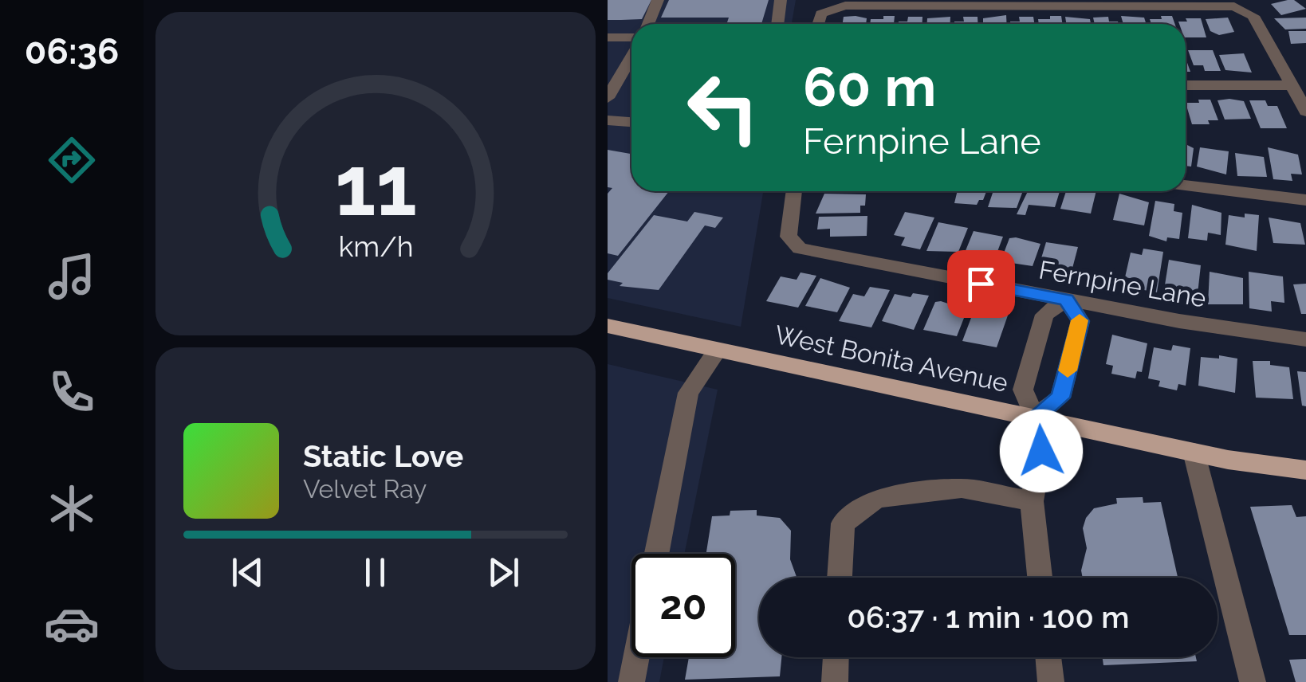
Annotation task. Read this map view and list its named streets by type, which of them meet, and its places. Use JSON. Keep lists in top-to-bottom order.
{
  "streets": {
    "main road": ["West Bonita Avenue"],
    "street": ["Fernpine Lane"]
  },
  "page": {
    "tabs": "06:36",
    "turn": ["60 m", "Fernpine Lane"],
    "song": ["Static Love", "Velvet Ray"],
    "limit": "20",
    "trip": "06:37 · 1 min · 100 m",
    "gauge": ["11", "km/h"]
  }
}
